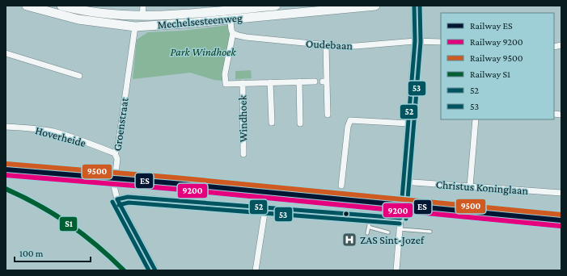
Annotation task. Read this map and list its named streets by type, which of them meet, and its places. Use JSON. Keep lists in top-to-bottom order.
{
  "streets": {
    "main road": ["Mechelsesteenweg"],
    "street": [
      "Oudebaan",
      "Windhoek",
      "Groenstraat",
      "Hoverheide",
      "Christus Koninglaan"
    ]
  },
  "crossings": [
    ["Mechelsesteenweg", "Groenstraat"],
    ["Oudebaan", "Windhoek"],
    ["Groenstraat", "Hoverheide"]
  ],
  "parks": ["Park Windhoek"],
  "places": {
    "hospital": ["ZAS Sint-Jozef"]
  },
  "lines": [
    "transit line 52",
    "transit line 53",
    "rail line 9500",
    "rail line ES",
    "rail line 9200",
    "rail line S1"
  ],
  "legend": [
    "Railway ES",
    "Railway 9200",
    "Railway 9500",
    "Railway S1",
    "52",
    "53"
  ],
  "scale_bar": "100 m"
}
